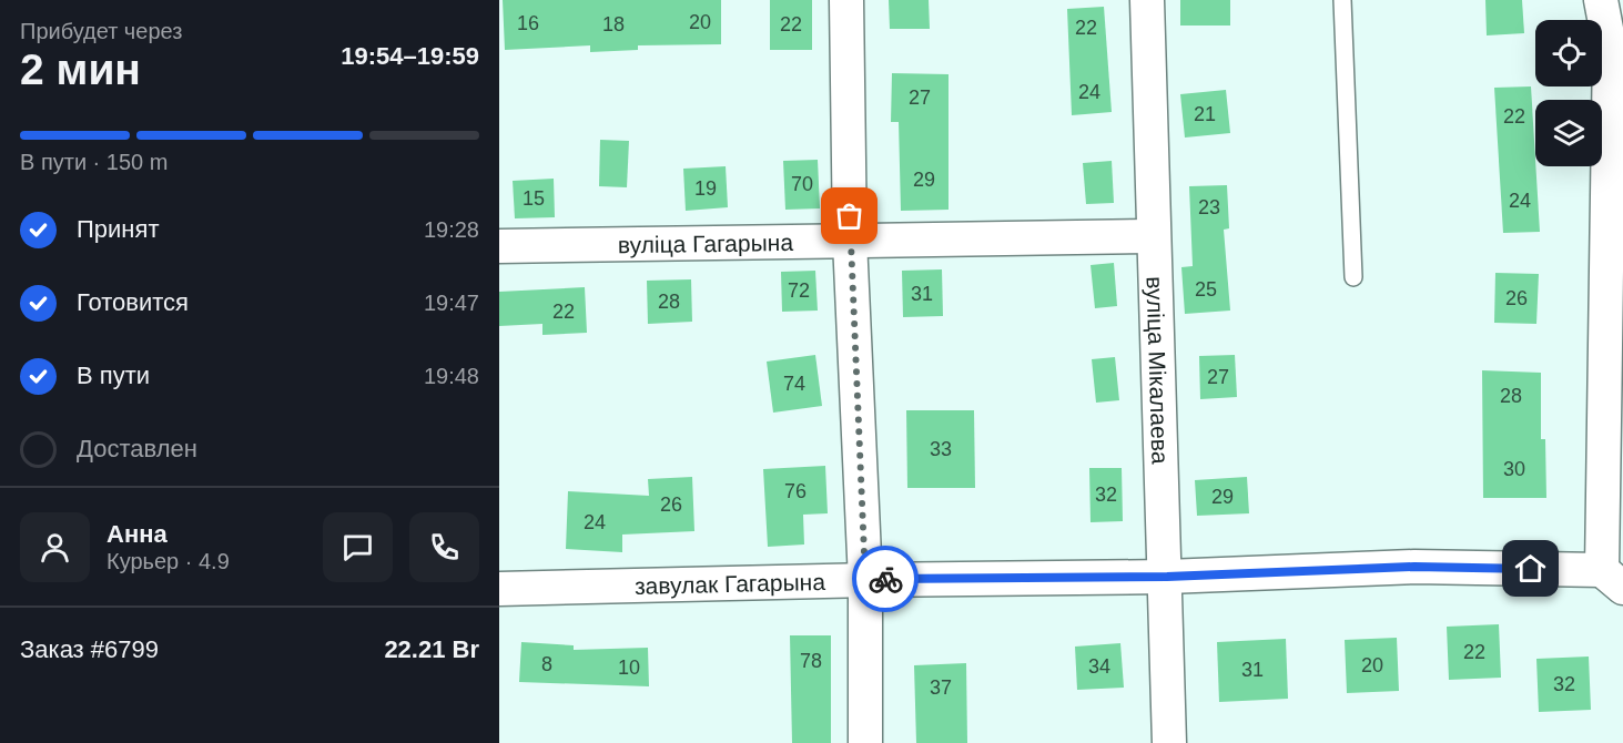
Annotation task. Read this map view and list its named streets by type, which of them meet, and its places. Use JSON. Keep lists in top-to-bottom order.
{
  "streets": {
    "street": ["вуліца Гагарына", "вуліца Мікалаева", "завулак Гагарына"]
  },
  "crossings": [
    ["вуліца Гагарына", "вуліца Мікалаева"],
    ["вуліца Мікалаева", "завулак Гагарына"]
  ],
  "house_numbers": [
    "20",
    "16",
    "18",
    "22",
    "22",
    "24",
    "27",
    "21",
    "22",
    "29",
    "70",
    "19",
    "15",
    "24",
    "23",
    "25",
    "72",
    "31",
    "26",
    "28",
    "22",
    "27",
    "74",
    "28",
    "33",
    "30",
    "76",
    "32",
    "29",
    "26",
    "24",
    "22",
    "78",
    "8",
    "20",
    "34",
    "10",
    "31",
    "32",
    "37"
  ],
  "page": {
    "heading": ["2 мин", "Прибудет через", "19:54–19:59"],
    "panel": [
      "Анна",
      "Курьер · 4.9",
      "Заказ #6799",
      "22.21 Br"
    ],
    "bar": "В пути · 150 m",
    "list": [
      ["Принят", "19:28"],
      ["Готовится", "19:47"],
      ["В пути", "19:48"],
      "Доставлен"
    ]
  }
}
